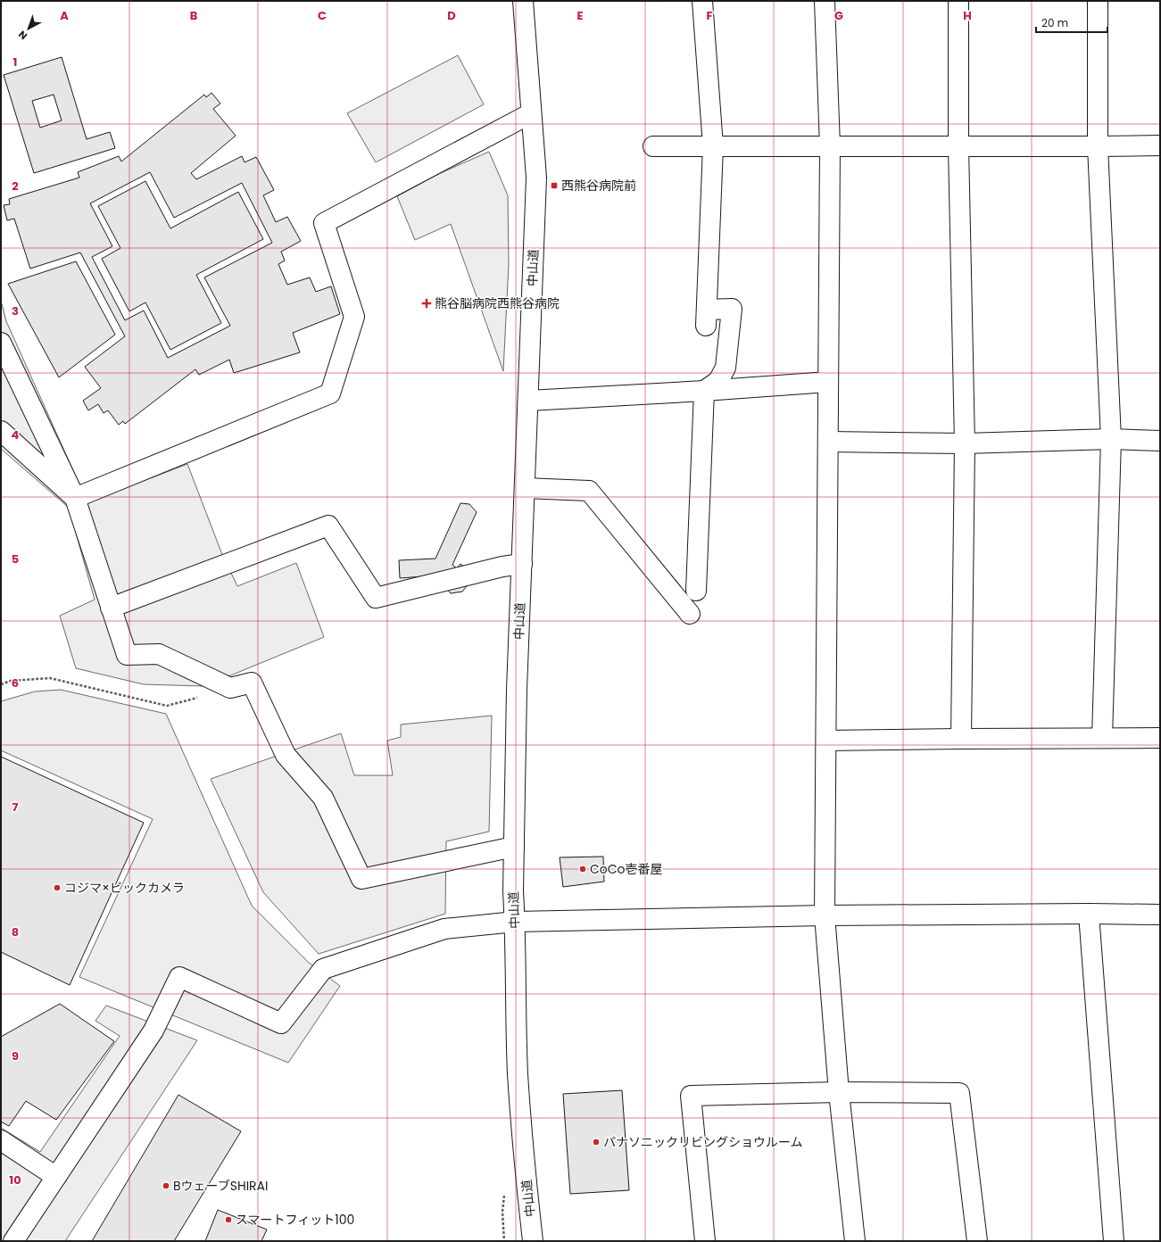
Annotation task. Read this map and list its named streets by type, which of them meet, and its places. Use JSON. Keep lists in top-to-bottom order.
{
  "streets": {
    "main road": ["中山道"]
  },
  "places": {
    "transit": ["西熊谷病院前"],
    "health": ["熊谷脳病院西熊谷病院"],
    "other": [
      "CoCo壱番屋",
      "コジマ×ビックカメラ",
      "パナソニックリビングショウルーム",
      "BウェーブSHIRAI",
      "スマートフィット100"
    ]
  },
  "scale_bar": "20 m",
  "north": "bottom left",
  "grid": {
    "columns": [
      "A",
      "B",
      "C",
      "D",
      "E",
      "F",
      "G",
      "H"
    ],
    "rows": [
      "1",
      "2",
      "3",
      "4",
      "5",
      "6",
      "7",
      "8",
      "9",
      "10"
    ]
  }
}
